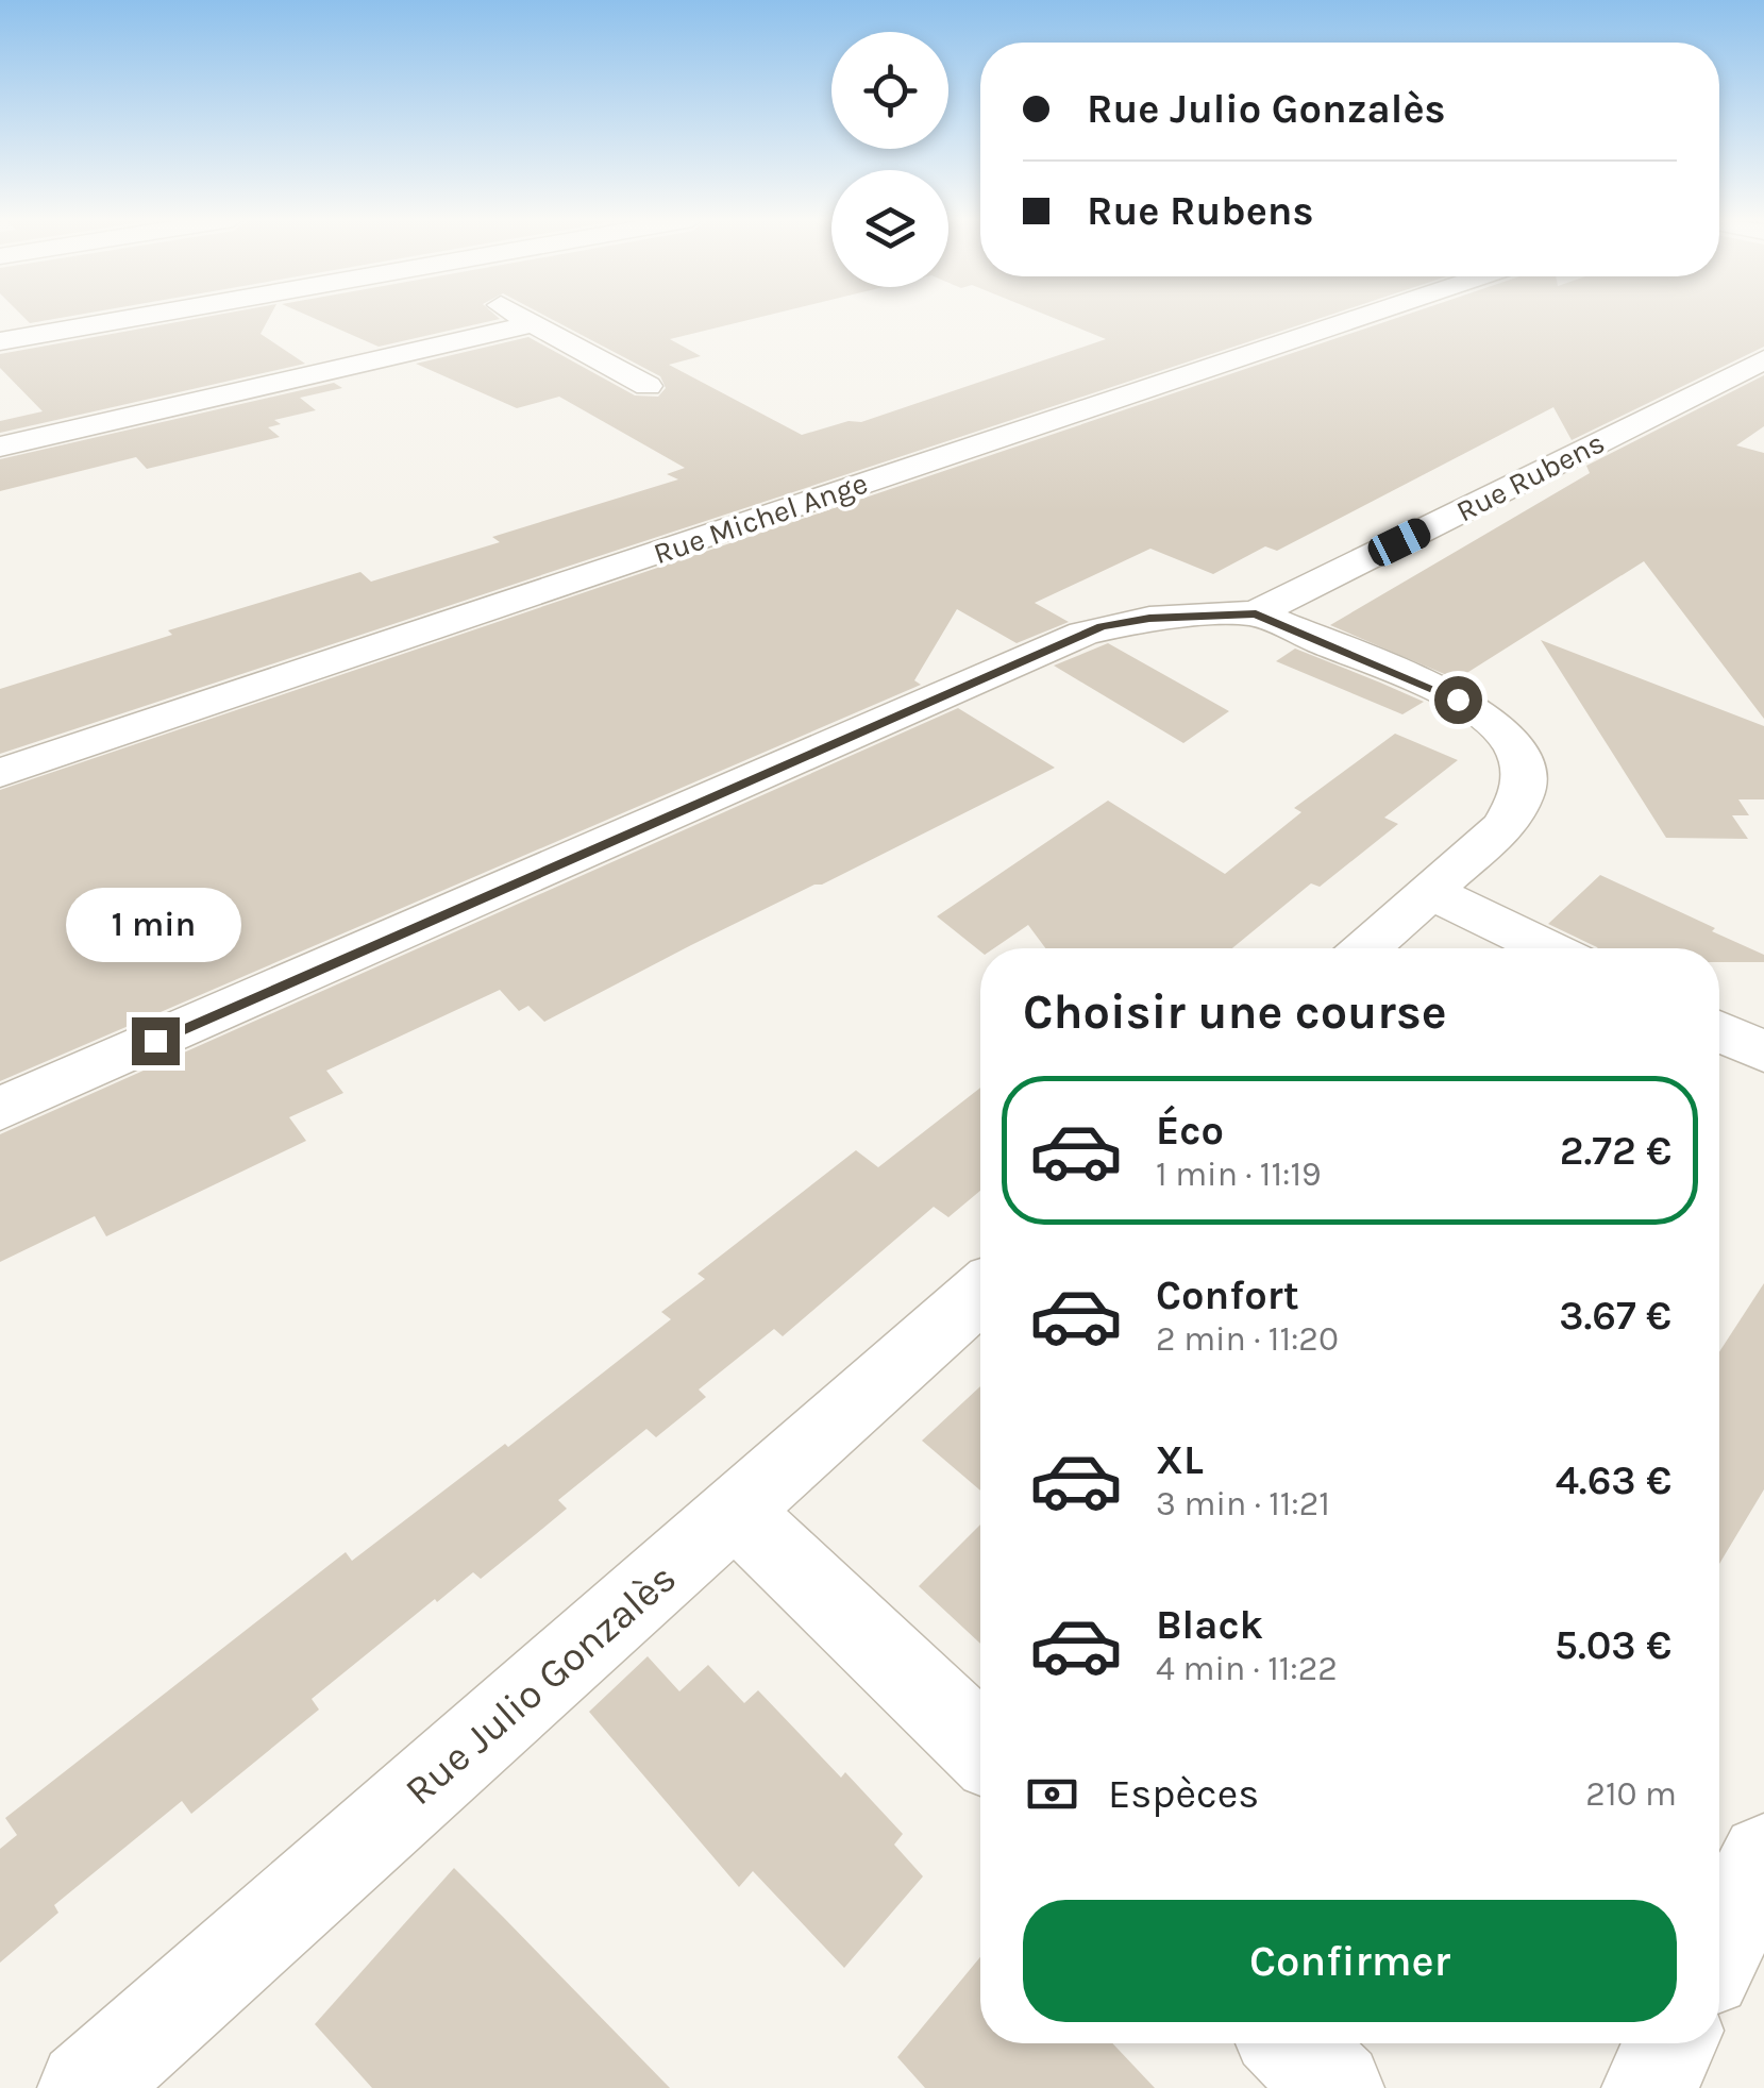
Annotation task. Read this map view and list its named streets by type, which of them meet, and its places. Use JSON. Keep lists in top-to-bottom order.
{
  "streets": {
    "street": ["Rue Rubens", "Rue Michel Ange", "Rue Julio Gonzalès"]
  },
  "page": {
    "banner": ["Rue Julio Gonzalès", "Rue Rubens"],
    "bubble": "1 min",
    "heading": "Choisir une course",
    "list": [
      {
        "name": "Éco",
        "note": "1 min · 11:19",
        "value": "2.72 €"
      },
      {
        "name": "Confort",
        "note": "2 min · 11:20",
        "value": "3.67 €"
      },
      {
        "name": "XL",
        "note": "3 min · 11:21",
        "value": "4.63 €"
      },
      {
        "name": "Black",
        "note": "4 min · 11:22",
        "value": "5.03 €"
      }
    ],
    "pay": ["Espèces", "210 m"],
    "buttons": "Confirmer"
  }
}
